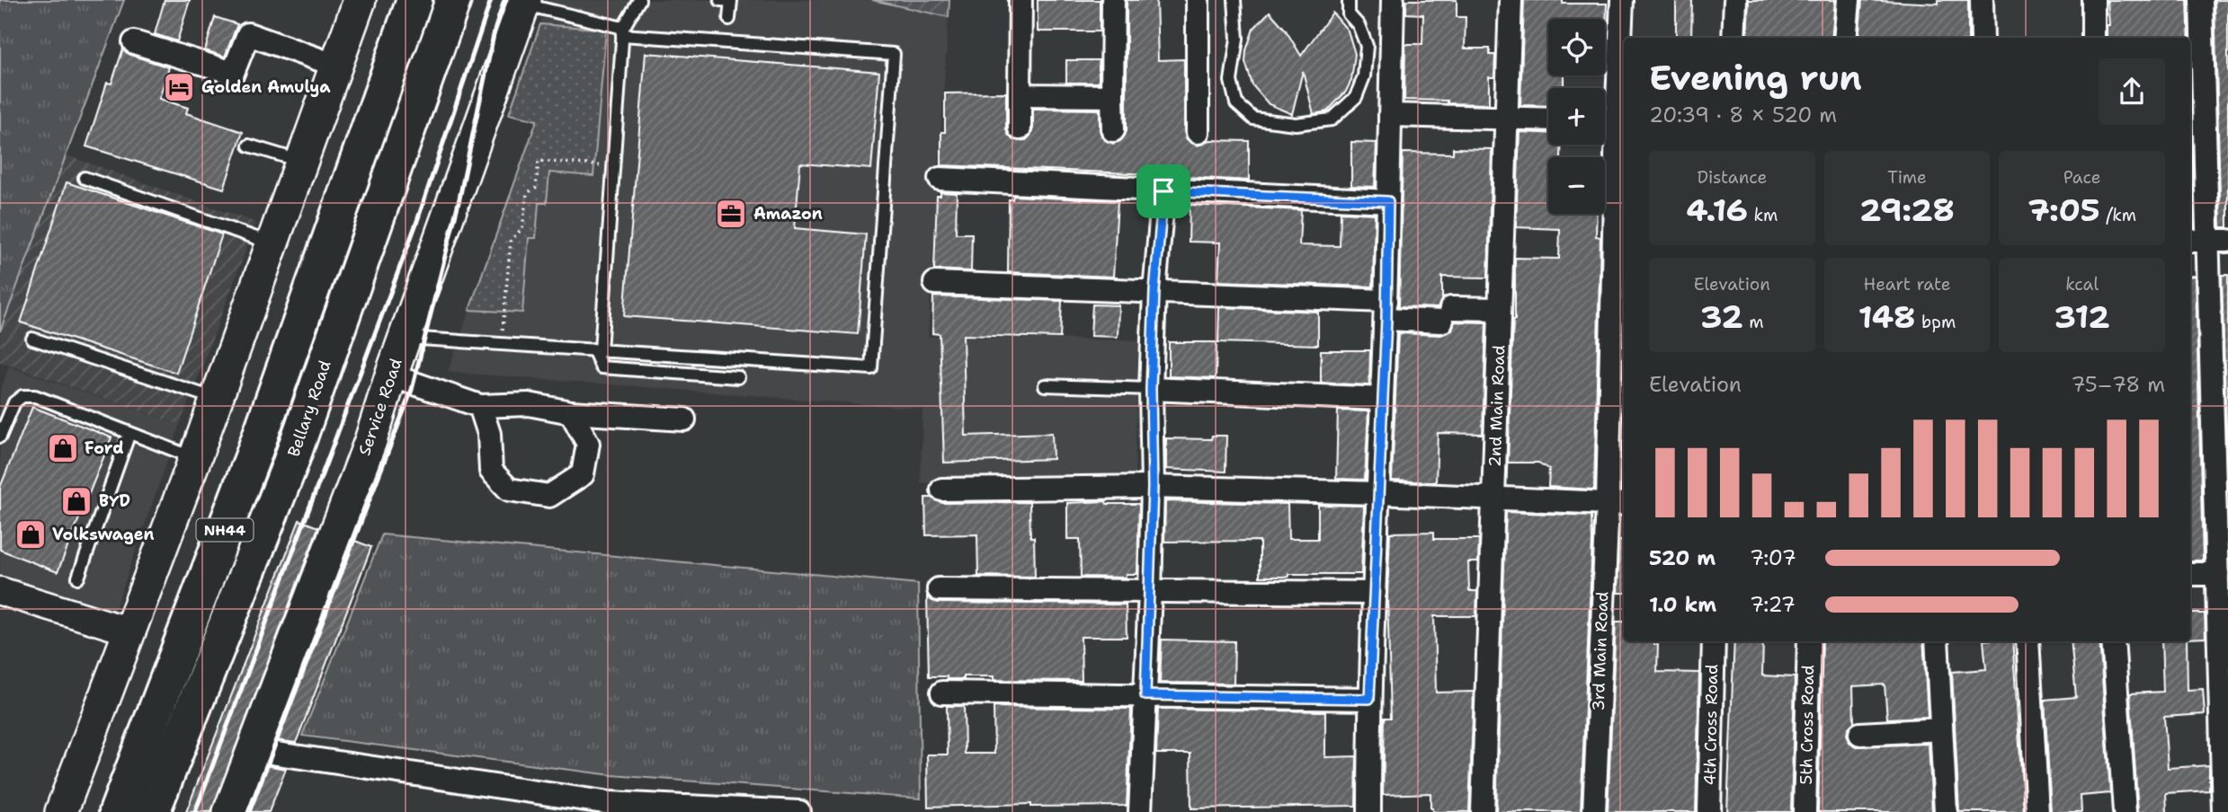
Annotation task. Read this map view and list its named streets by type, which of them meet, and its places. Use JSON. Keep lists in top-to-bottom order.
{
  "streets": {
    "highway": ["Bellary Road", "NH44"],
    "main road": ["Service Road"],
    "street": [
      "2nd Main Road",
      "3rd Main Road",
      "4th Cross Road",
      "5th Cross Road"
    ]
  },
  "places": {
    "hotel": ["Golden Amulya"],
    "office": ["Amazon"],
    "shop": ["Ford", "BYD", "Volkswagen"]
  },
  "page": {
    "map_buttons": ["+", "−"],
    "heading": ["Evening run", "20:39 · 8 × 520 m"],
    "stats": [
      ["Distance", "4.16 km"],
      ["Time", "29:28"],
      ["Pace", "7:05 /km"],
      ["Elevation", "32 m"],
      ["Heart rate", "148 bpm"],
      ["kcal", "312"]
    ],
    "chart": ["Elevation", "75–78 m"],
    "list": [
      {
        "name": "520 m",
        "note": "7:07"
      },
      {
        "name": "1.0 km",
        "note": "7:27"
      }
    ]
  }
}
